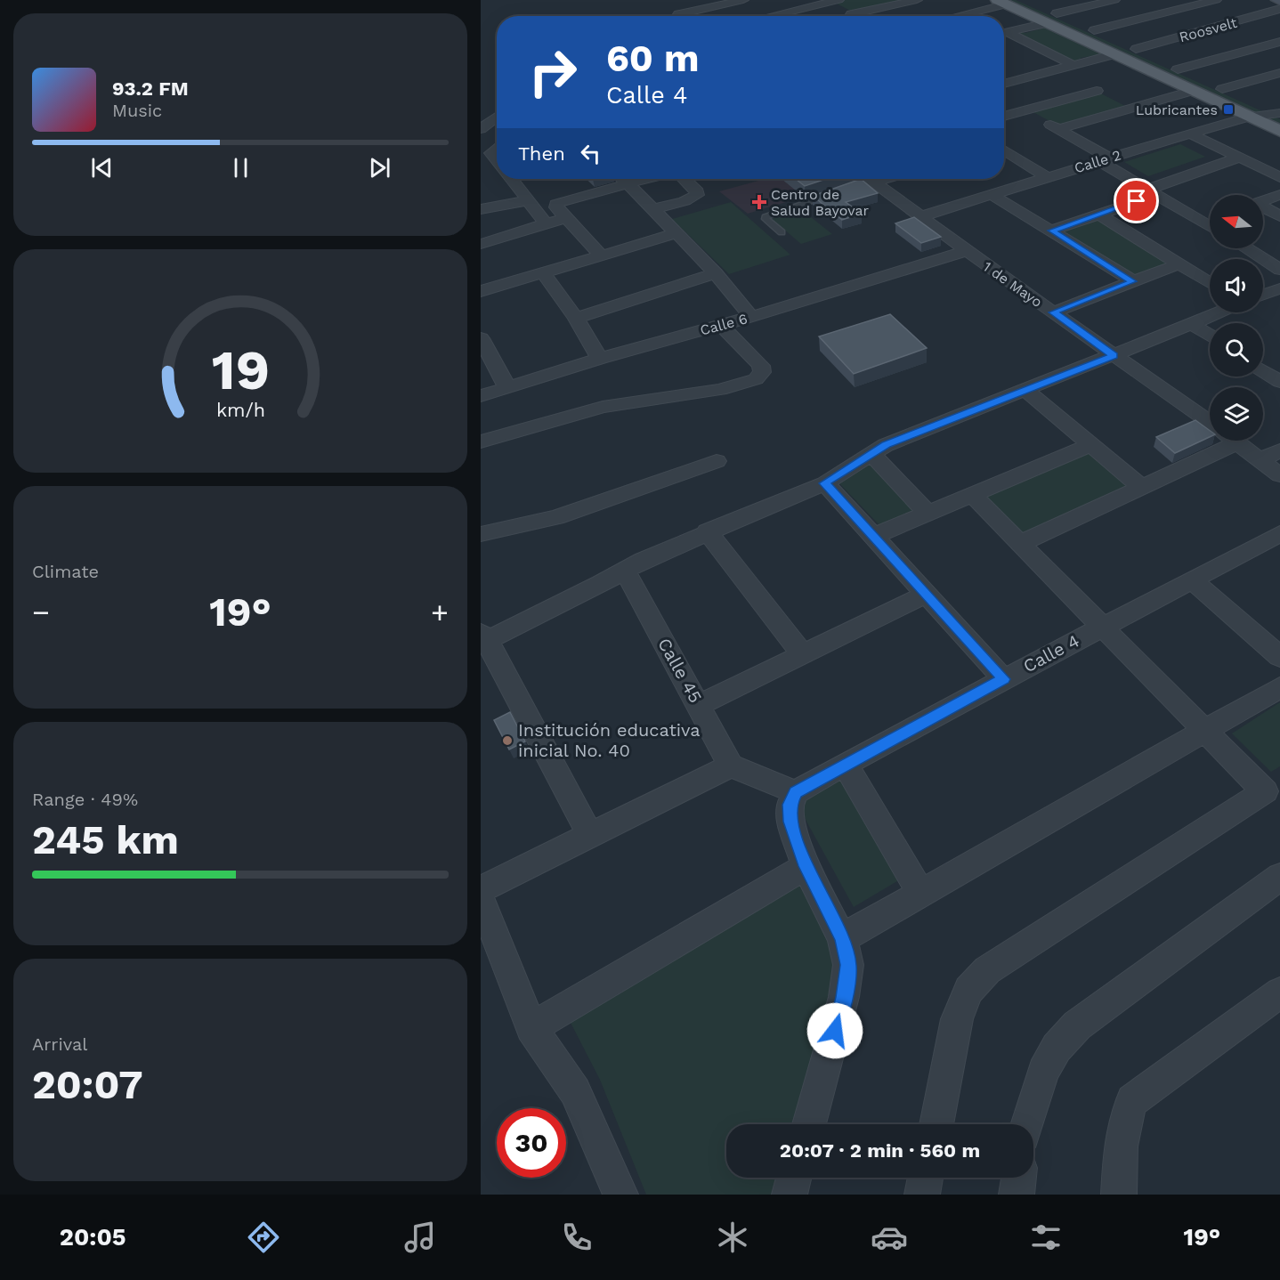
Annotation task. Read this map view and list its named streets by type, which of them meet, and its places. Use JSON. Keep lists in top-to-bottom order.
{
  "streets": {
    "street": [
      "Roosvelt",
      "Calle 2",
      "1 de Mayo",
      "Calle 6",
      "Calle 4",
      "Calle 45"
    ]
  },
  "crossings": [
    ["Calle 2", "1 de Mayo"],
    ["1 de Mayo", "Calle 6"]
  ],
  "places": {
    "transit": ["Lubricantes"],
    "health": ["Centro de Salud Bayovar"],
    "other": ["Institución educativa inicial No. 40"]
  },
  "north": "left",
  "page": {
    "turn": ["60 m", "Calle 4"],
    "song": ["93.2 FM", "Music"],
    "then": "Then",
    "tile": [
      "Climate",
      ["Range · 49%", "245 km"],
      ["Arrival", "20:07"]
    ],
    "heat": ["−", "19°", "+"],
    "limit": "30",
    "trip": "20:07 · 2 min · 560 m",
    "tabs": ["20:05", "19°"],
    "gauge": ["19", "km/h"]
  }
}
